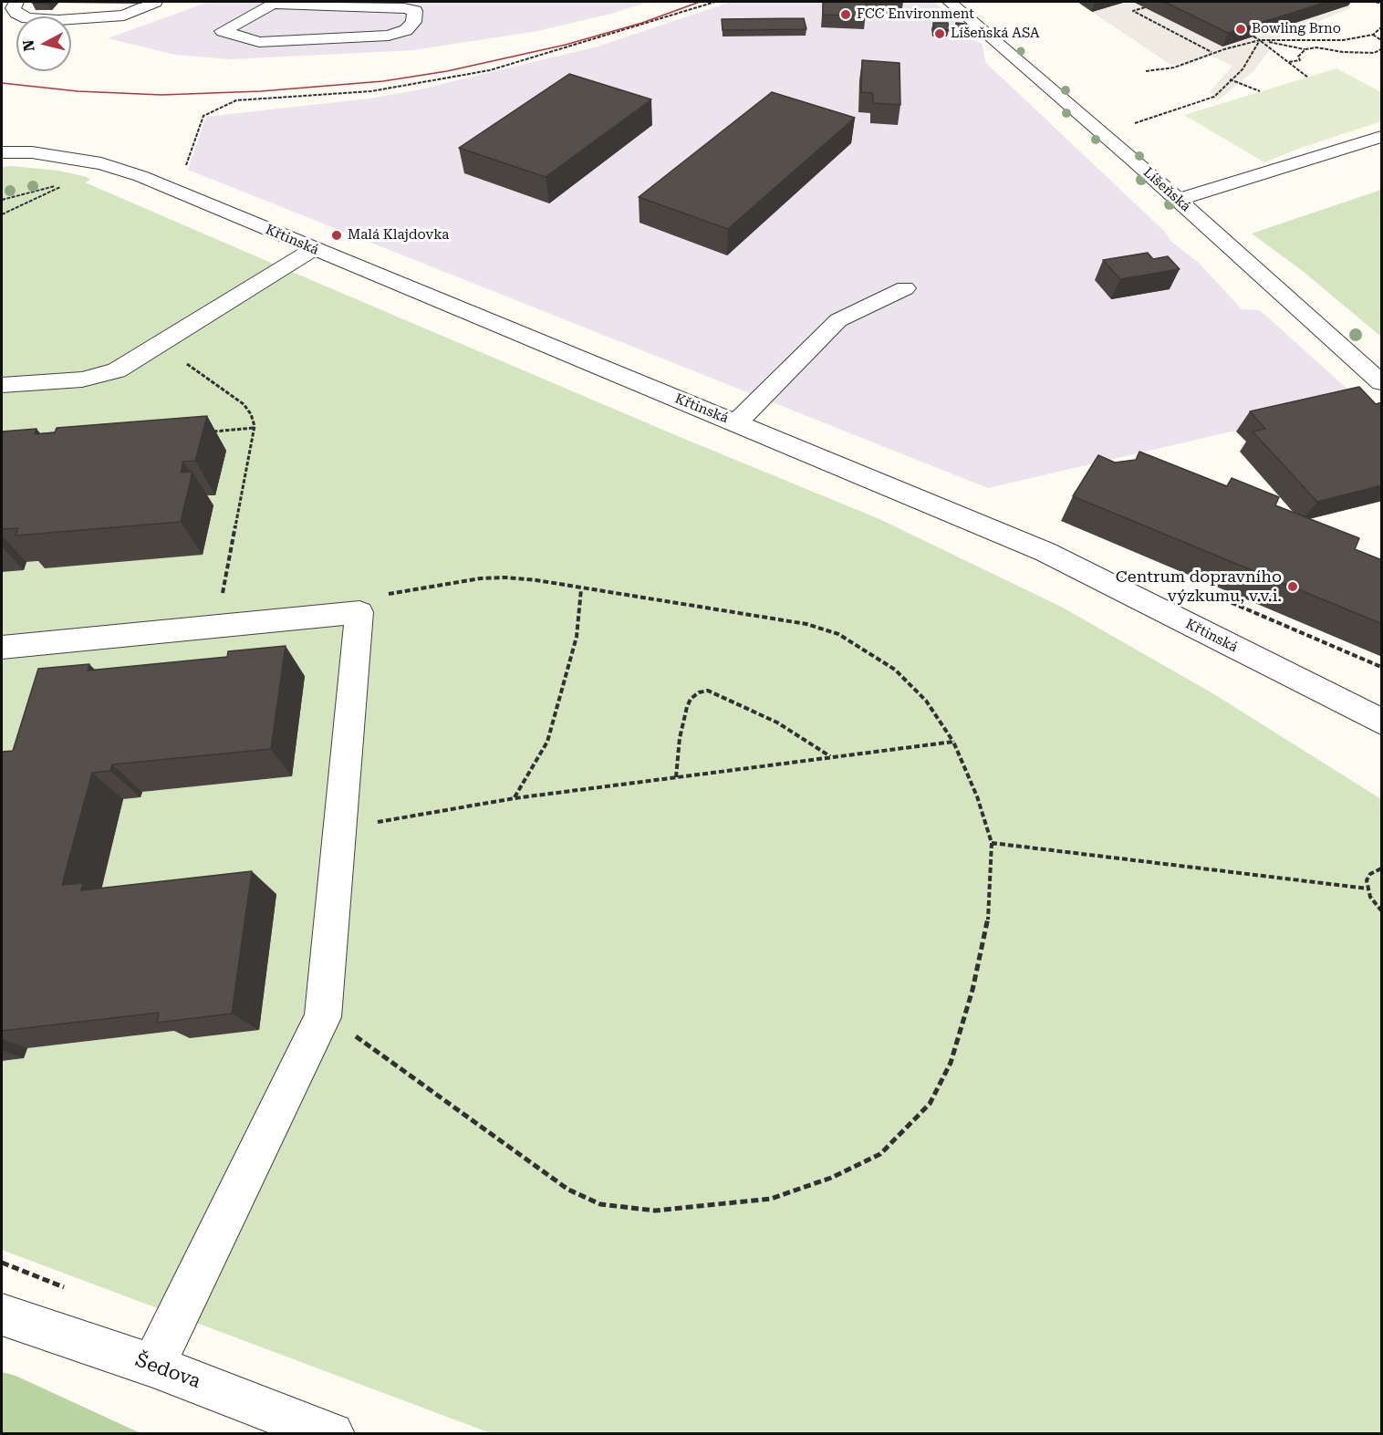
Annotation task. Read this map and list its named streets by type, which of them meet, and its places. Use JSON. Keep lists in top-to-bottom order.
{
  "streets": {
    "street": ["Líšeňská", "Křtinská", "Šedova"]
  },
  "places": [
    "FCC Environment",
    "Bowling Brno",
    "Líšeňská ASA",
    "Malá Klajdovka",
    "Centrum dopravního výzkumu, v.v.i."
  ],
  "north": "left"
}
